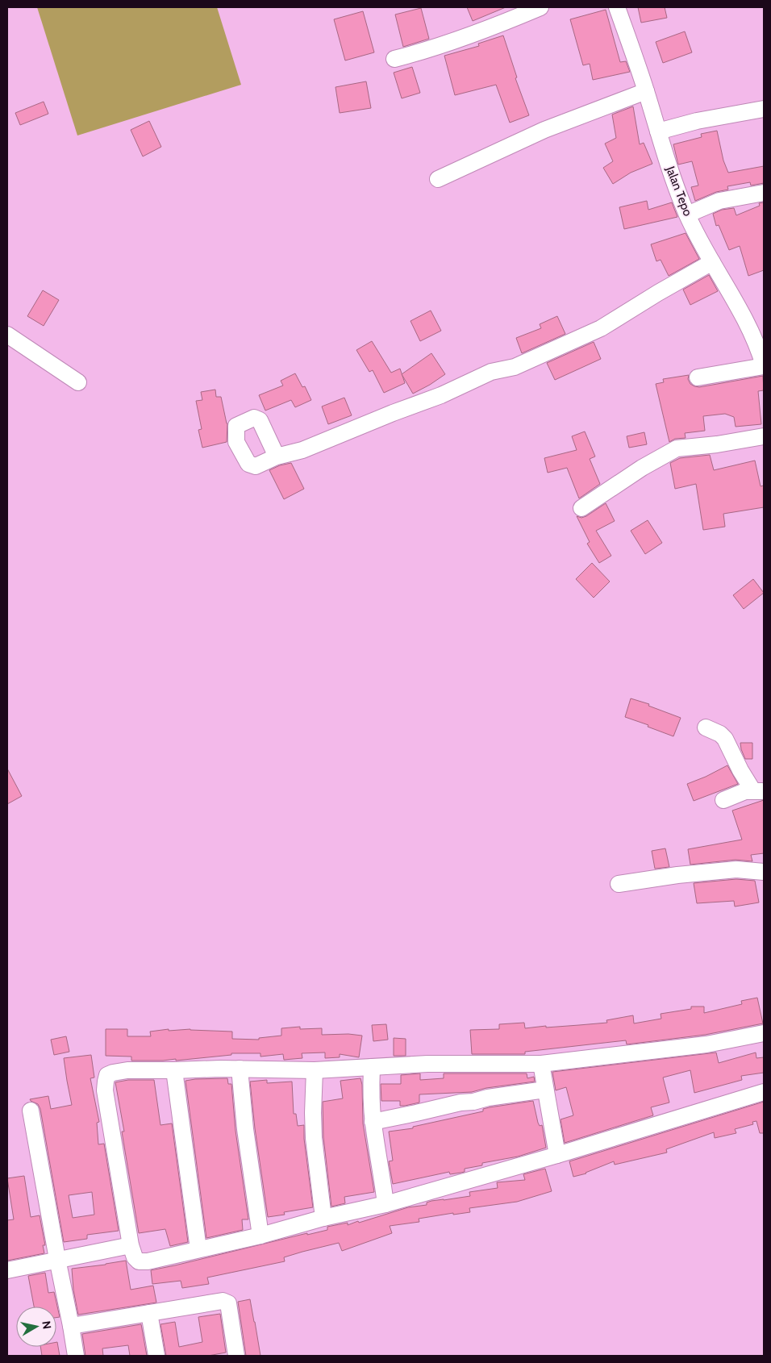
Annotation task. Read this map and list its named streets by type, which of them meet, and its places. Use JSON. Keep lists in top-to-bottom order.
{
  "streets": {
    "street": ["Jalan Tepo"]
  },
  "north": "right"
}
